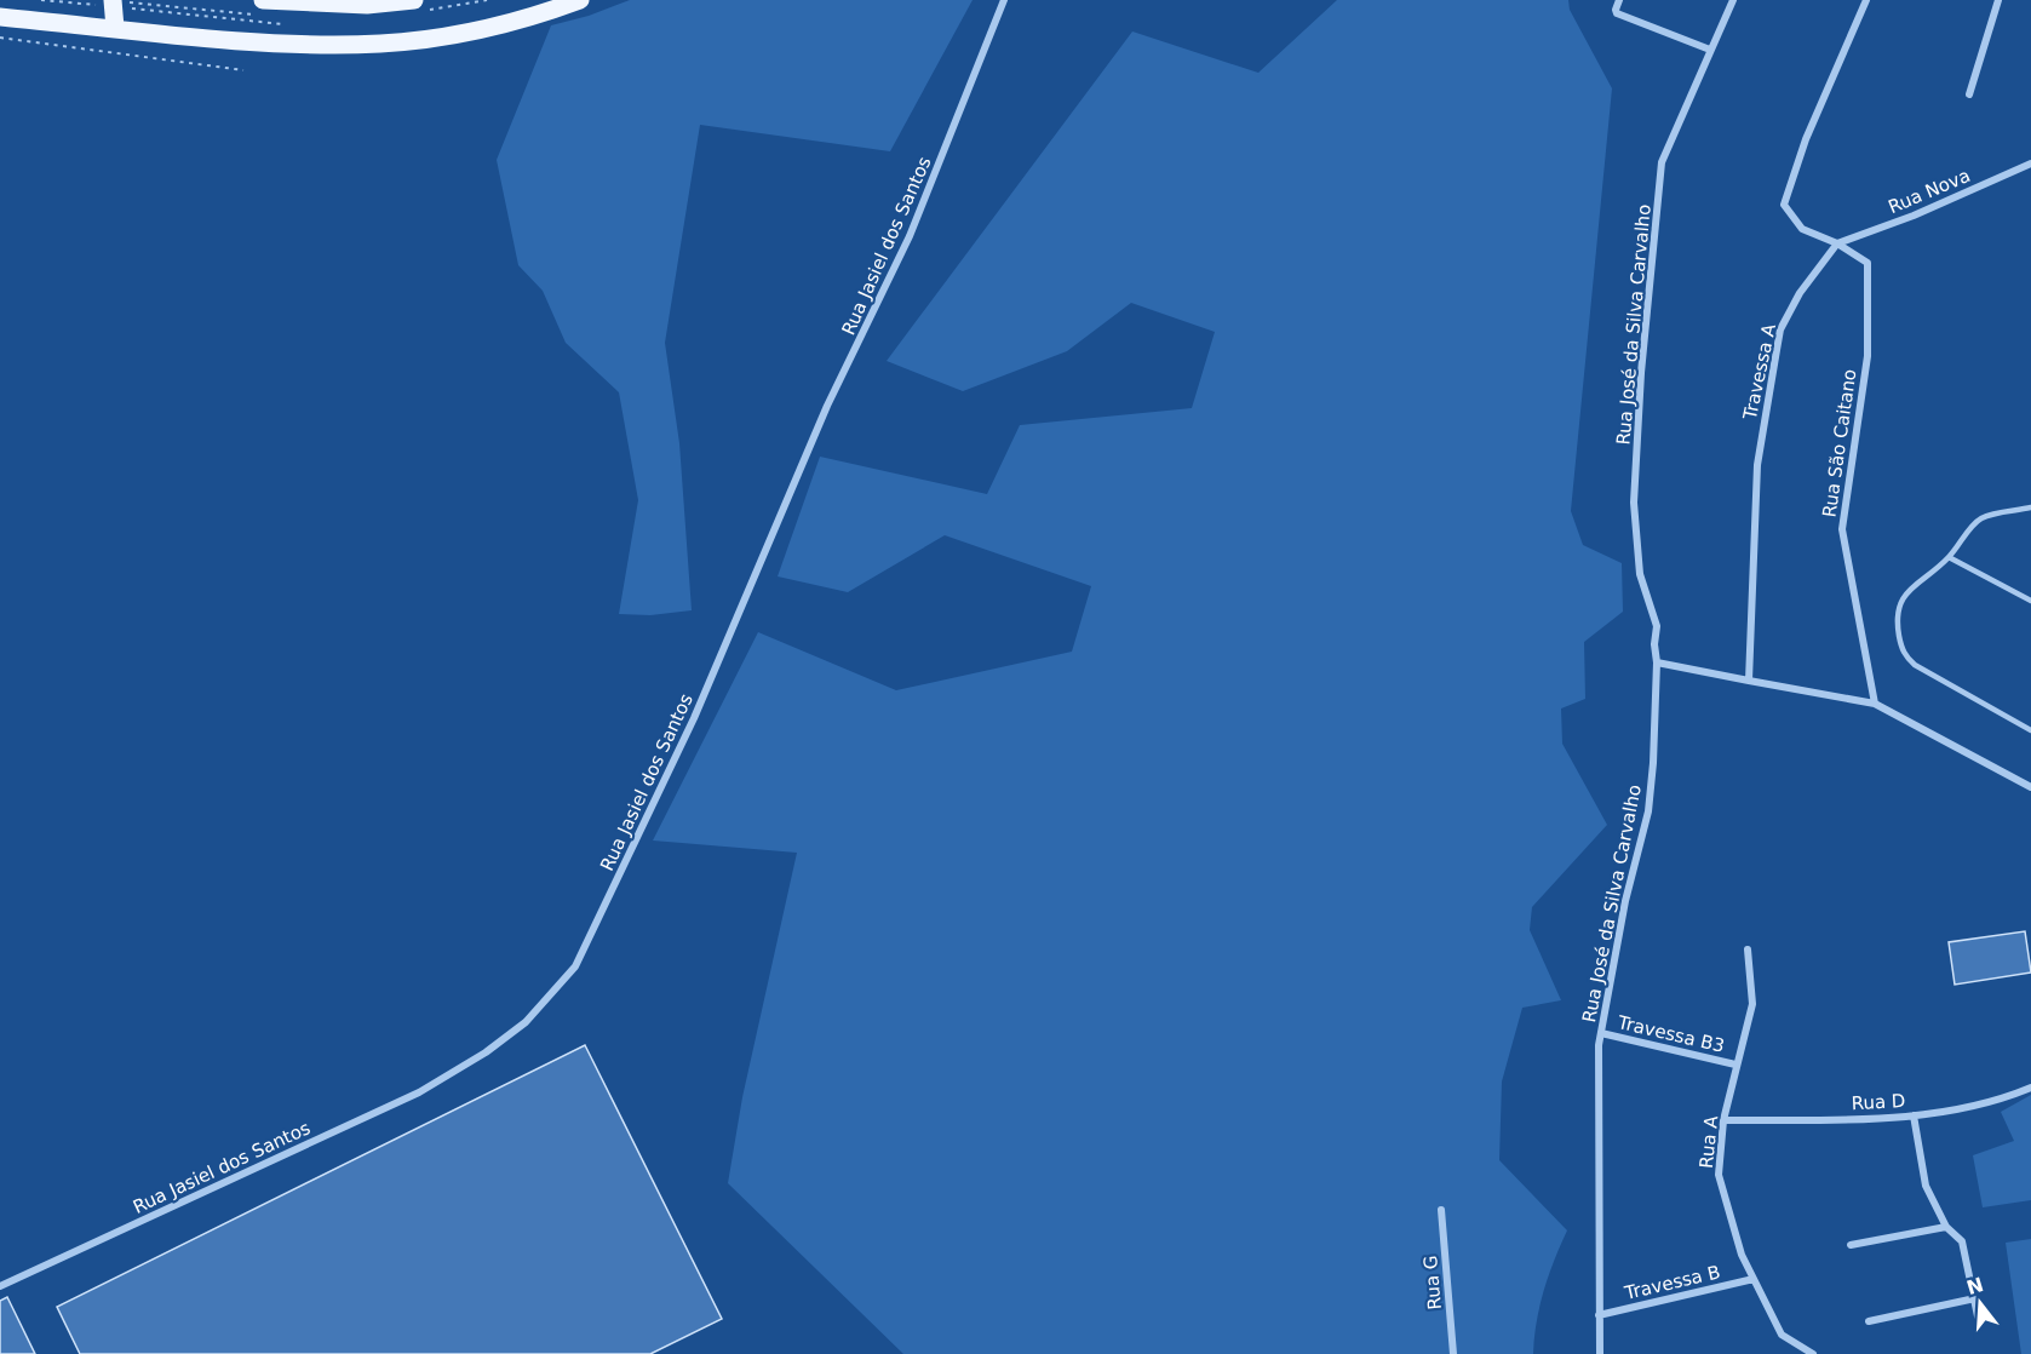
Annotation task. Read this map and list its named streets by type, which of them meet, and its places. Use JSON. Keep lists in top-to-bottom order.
{
  "streets": {
    "street": [
      "Rua Nova",
      "Rua Jasiel dos Santos",
      "Rua José da Silva Carvalho",
      "Travessa A",
      "Rua São Caitano",
      "Travessa B3",
      "Rua D",
      "Rua A",
      "Rua G",
      "Travessa B"
    ]
  },
  "crossings": [
    ["Rua Nova", "Travessa A"],
    ["Rua Nova", "Rua São Caitano"],
    ["Rua José da Silva Carvalho", "Travessa B3"],
    ["Rua José da Silva Carvalho", "Travessa B"],
    ["Travessa A", "Rua São Caitano"],
    ["Travessa B3", "Rua A"],
    ["Rua D", "Rua A"],
    ["Rua A", "Travessa B"]
  ],
  "north": "top"
}
